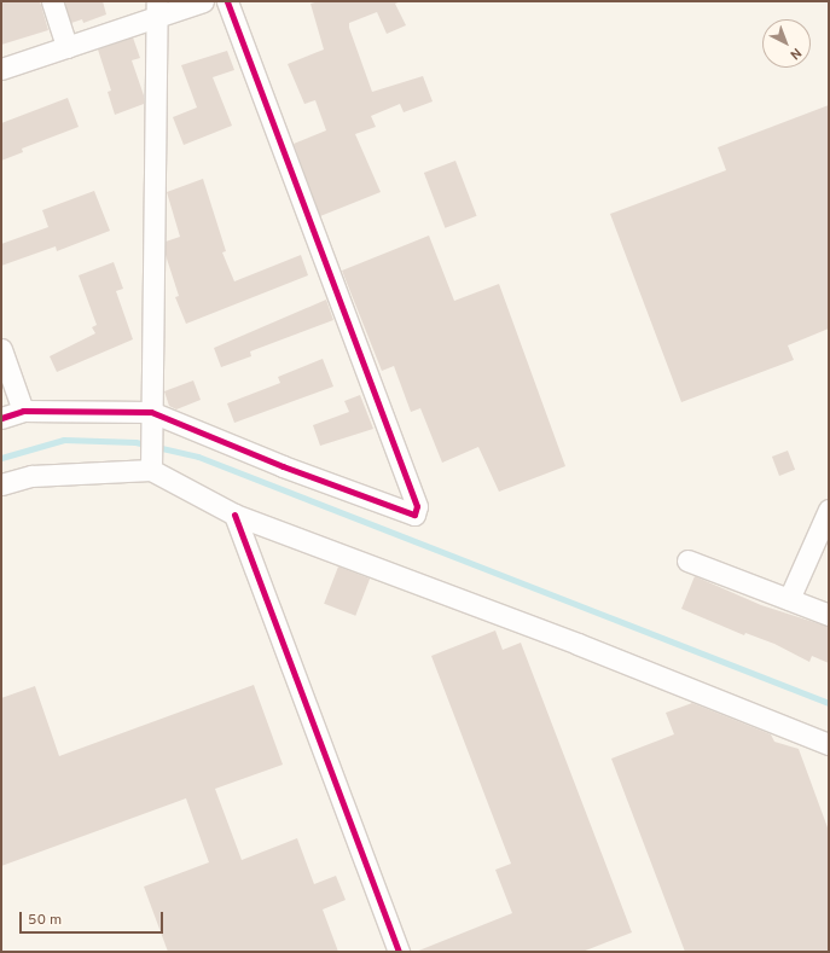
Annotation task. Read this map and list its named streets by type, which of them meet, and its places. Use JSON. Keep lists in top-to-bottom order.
{
  "scale_bar": "50 m",
  "north": "bottom right"
}
